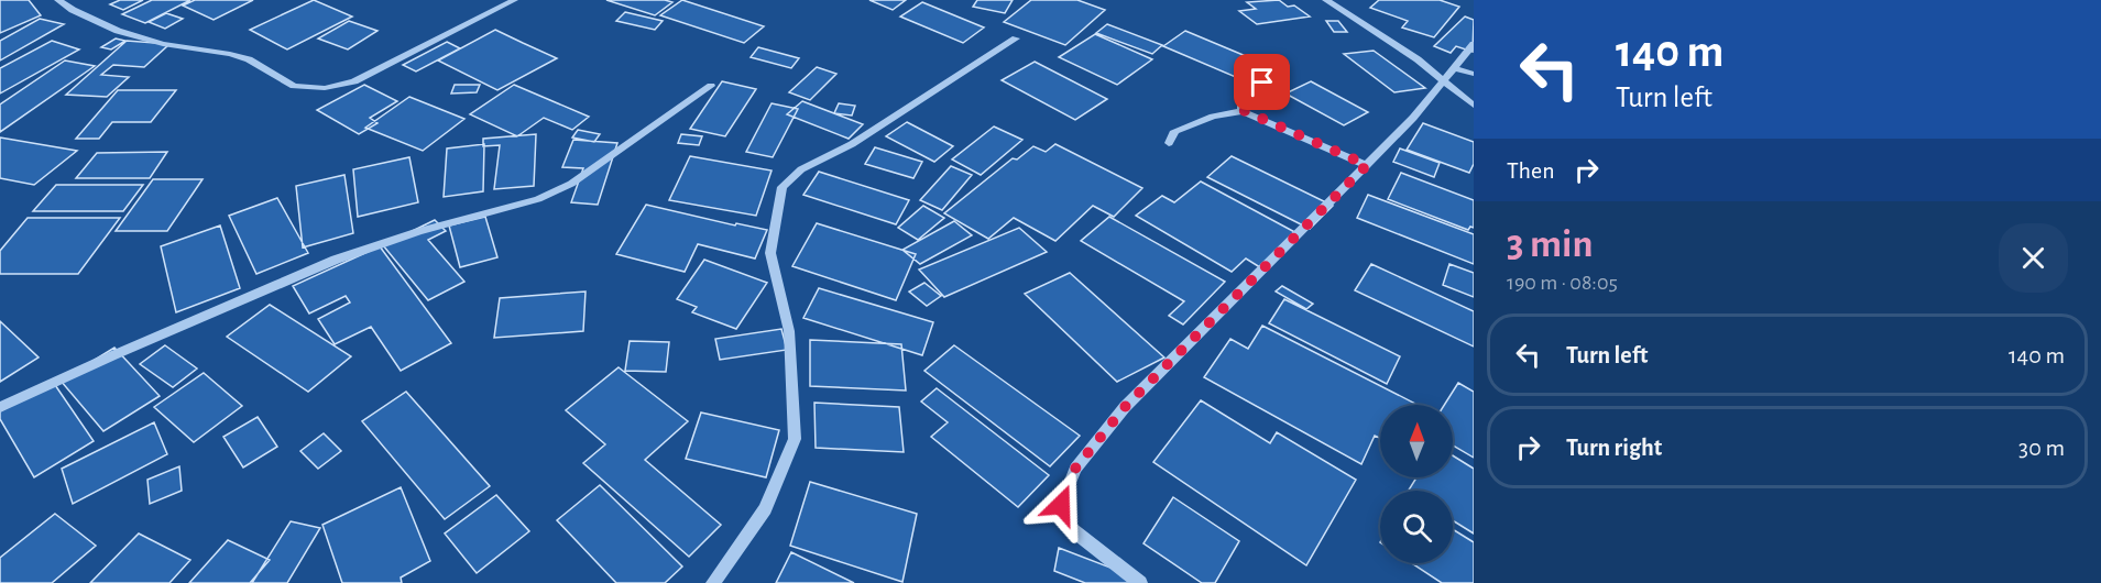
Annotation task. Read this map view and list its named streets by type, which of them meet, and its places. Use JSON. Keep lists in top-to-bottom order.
{
  "north": "top",
  "page": {
    "turn": ["140 m", "Turn left"],
    "then": "Then",
    "heading": ["3 min", "190 m · 08:05"],
    "list": [
      {
        "name": "Turn left",
        "value": "140 m"
      },
      {
        "name": "Turn right",
        "value": "30 m"
      }
    ]
  }
}
